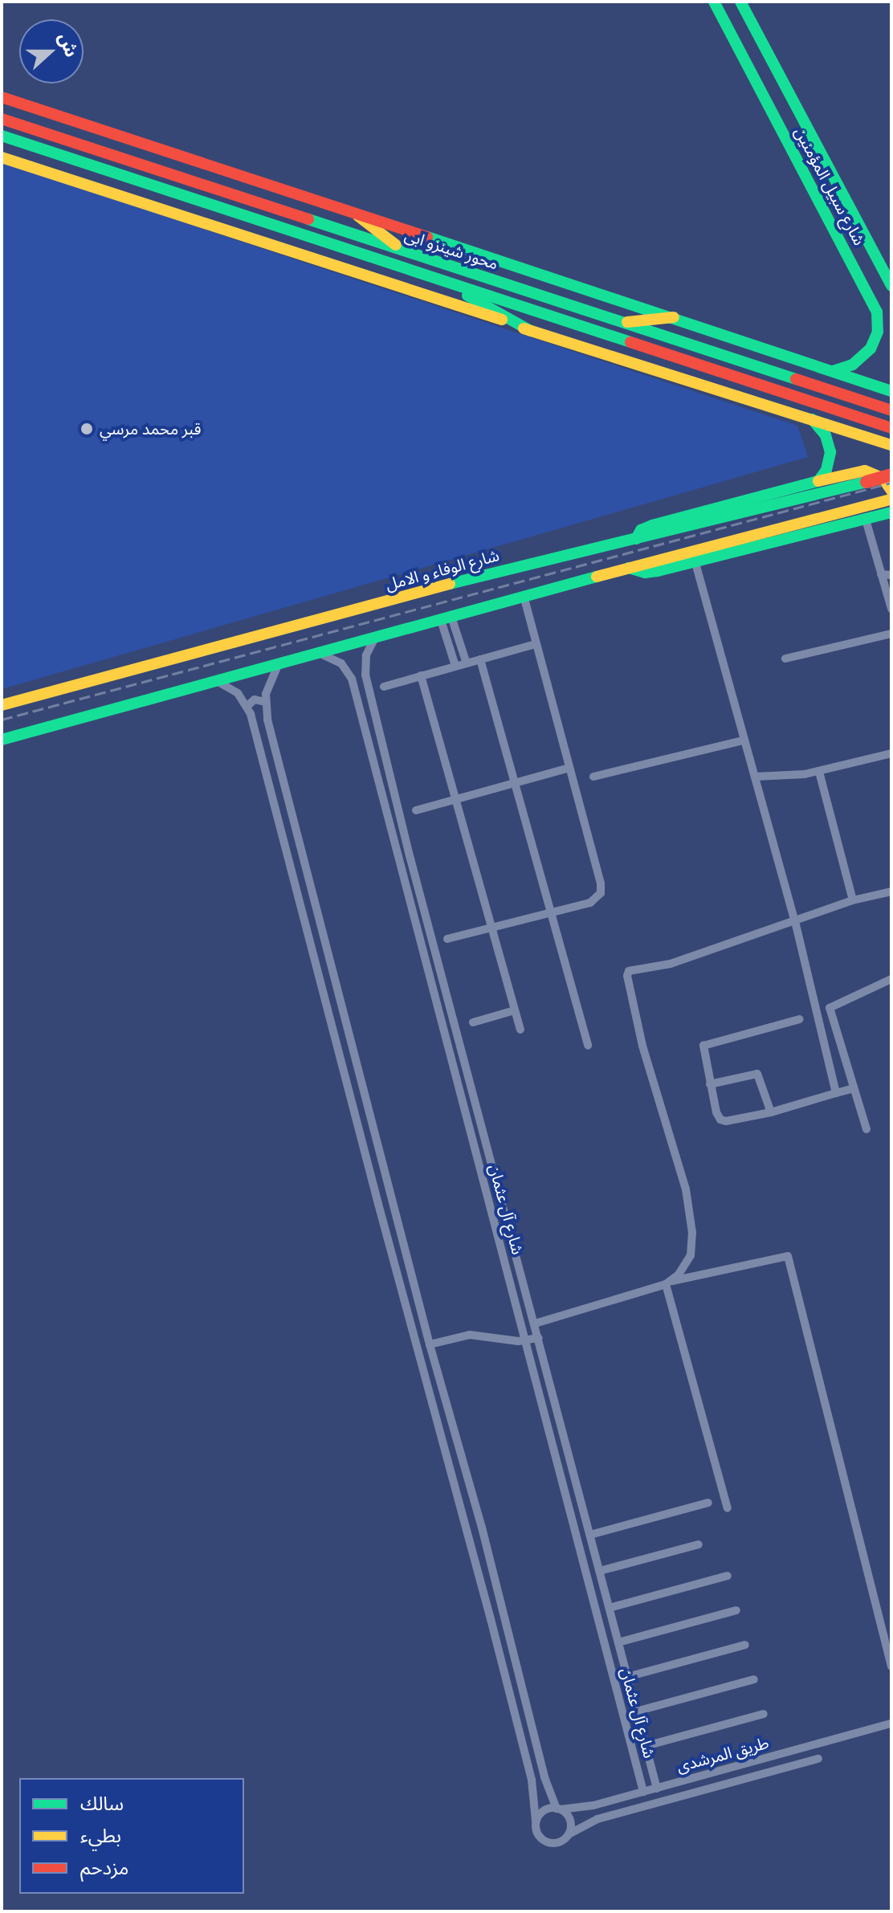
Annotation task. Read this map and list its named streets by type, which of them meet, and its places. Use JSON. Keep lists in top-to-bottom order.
{
  "streets": {
    "main road": ["شارع سبيل المؤمنين", "محور شينزو ابى", "شارع الوفاء و الامل"],
    "street": ["شارع آل عثمان", "طريق المرشدى"]
  },
  "crossings": [
    ["شارع آل عثمان", "طريق المرشدى"]
  ],
  "places": ["قبر محمد مرسي"],
  "legend": ["سالك", "بطيء", "مزدحم"],
  "north": "right"
}
